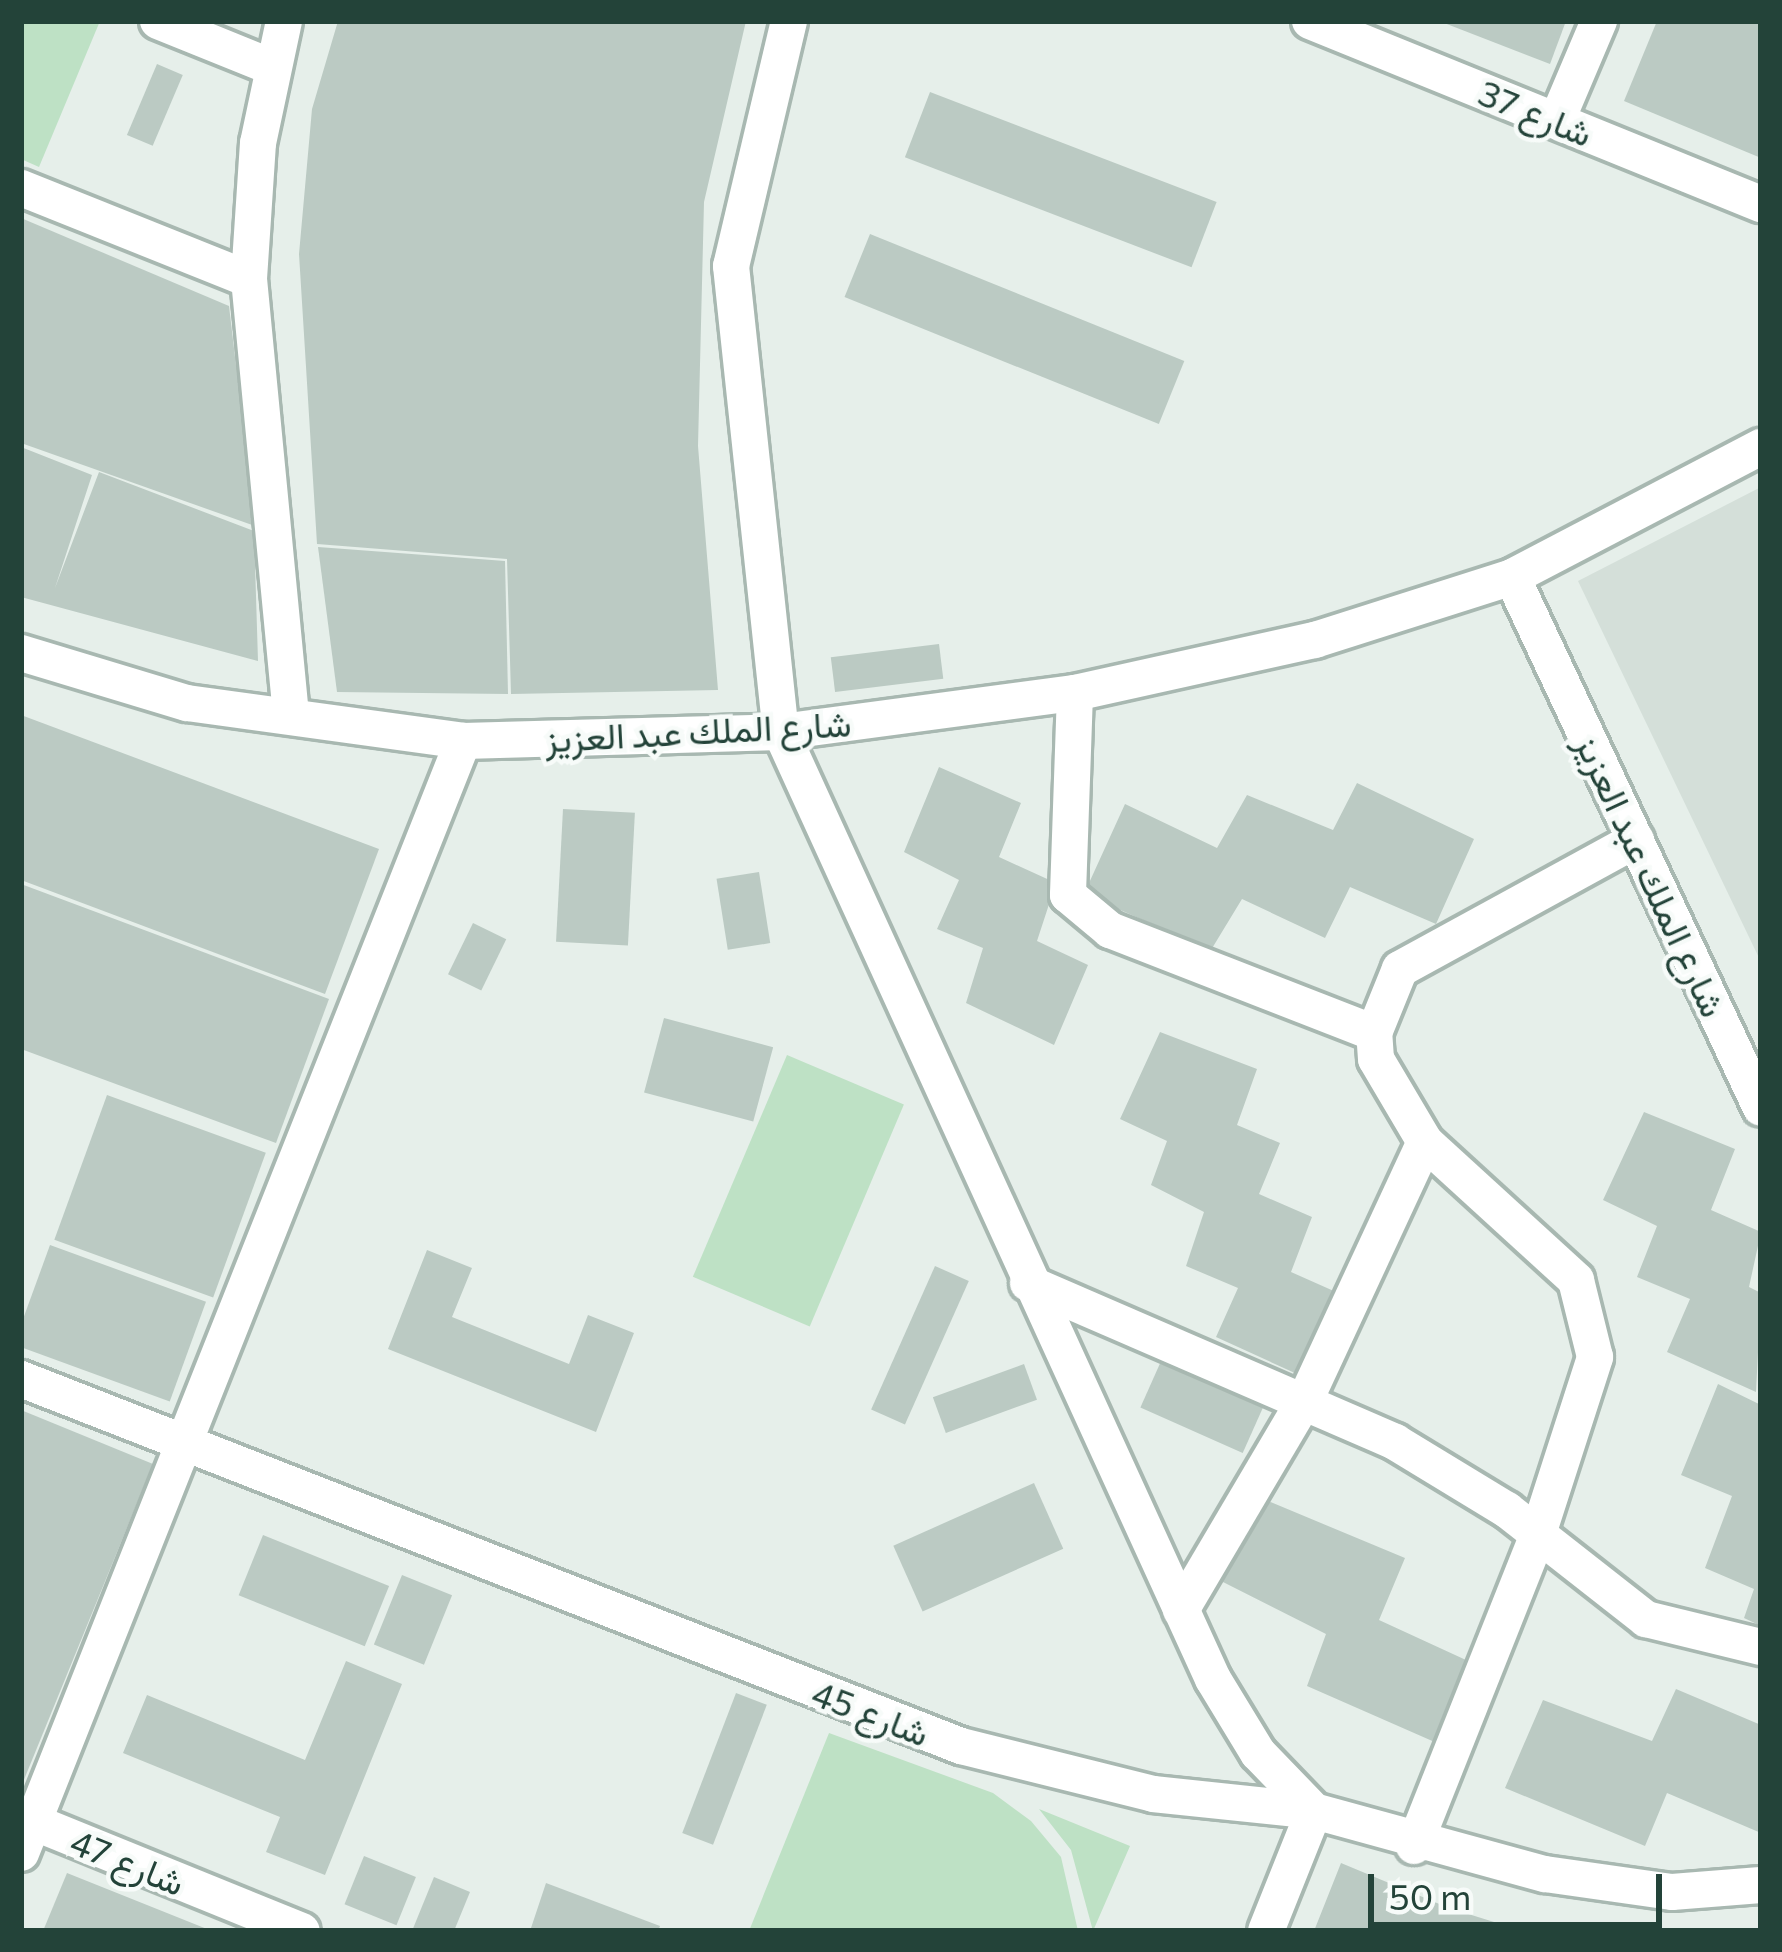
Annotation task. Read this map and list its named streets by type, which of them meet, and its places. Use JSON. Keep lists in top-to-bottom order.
{
  "streets": {
    "street": [
      "شارع 37",
      "شارع الملك عبد العزيز",
      "شارع 45",
      "شارع 47"
    ]
  },
  "scale_bar": "50 m"
}
